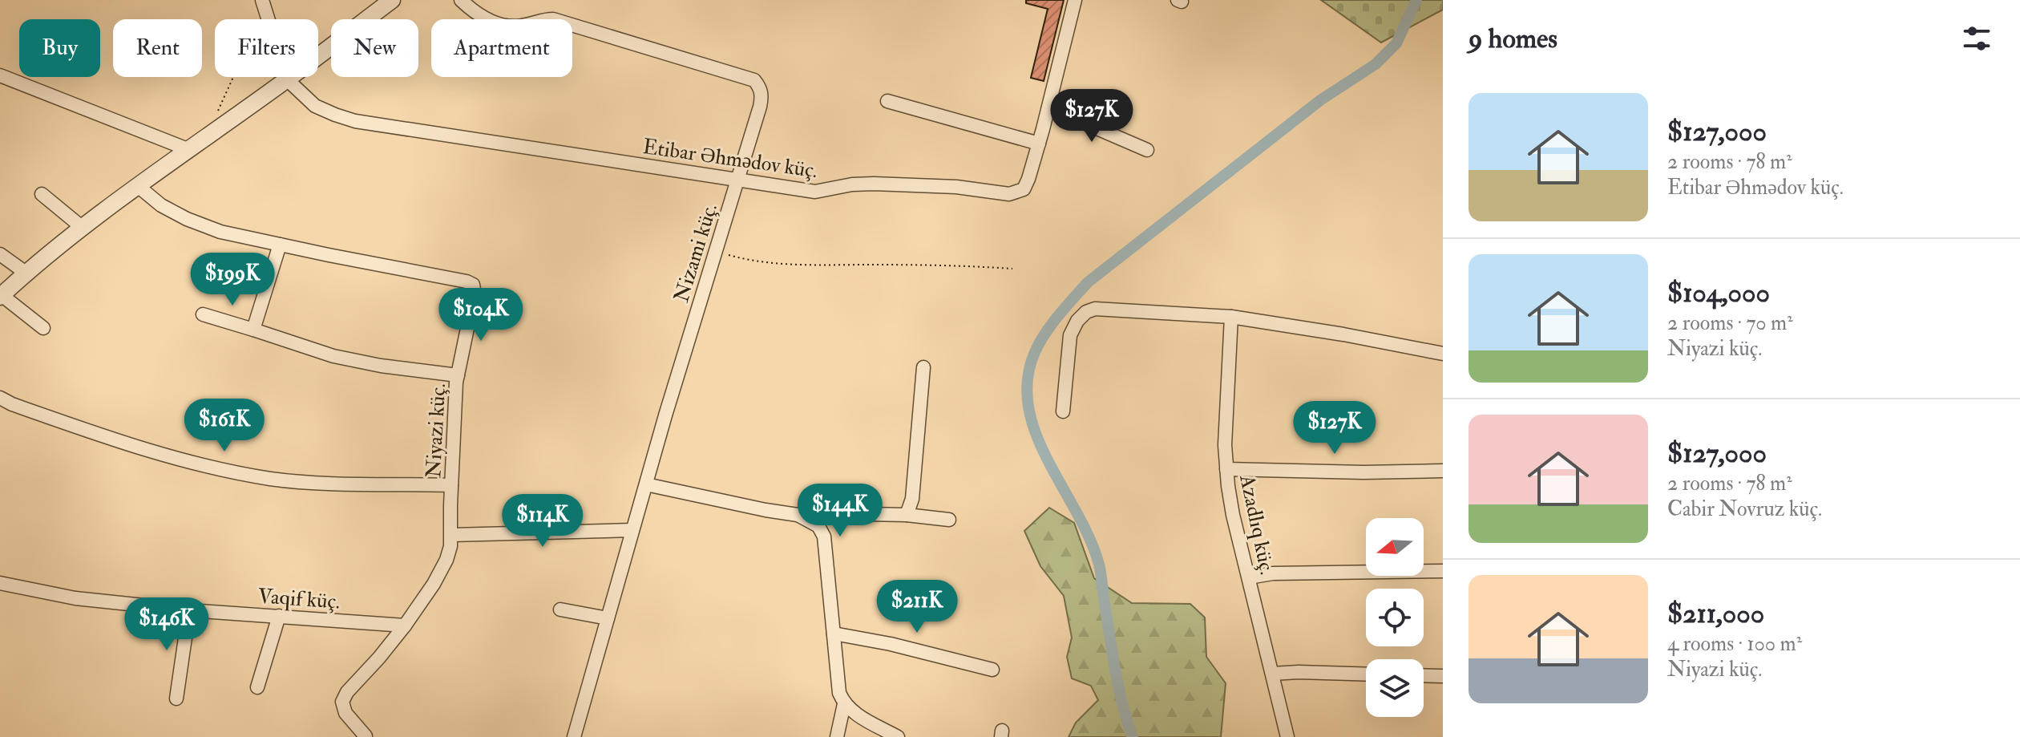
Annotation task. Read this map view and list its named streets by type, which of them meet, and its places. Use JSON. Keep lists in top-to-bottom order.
{
  "streets": {
    "street": [
      "Etibar Əhmədov küç.",
      "Nizami küç.",
      "Niyazi küç.",
      "Azadlıq küç.",
      "Vaqif küç."
    ]
  },
  "crossings": [
    ["Etibar Əhmədov küç.", "Nizami küç."],
    ["Niyazi küç.", "Vaqif küç."]
  ],
  "north": "left",
  "page": {
    "heading": "9 homes",
    "chip": [
      "Buy",
      "Rent",
      "Filters",
      "New",
      "Apartment"
    ],
    "list": [
      {
        "name": "$127,000",
        "note": "2 rooms · 78 m² · Etibar Əhmədov küç."
      },
      {
        "name": "$104,000",
        "note": "2 rooms · 70 m² · Niyazi küç."
      },
      {
        "name": "$127,000",
        "note": "2 rooms · 78 m² · Cabir Novruz küç."
      },
      {
        "name": "$211,000",
        "note": "4 rooms · 100 m² · Niyazi küç."
      }
    ],
    "price": [
      "$127K",
      "$199K",
      "$104K",
      "$161K",
      "$127K",
      "$144K",
      "$114K",
      "$211K",
      "$146K"
    ]
  }
}
